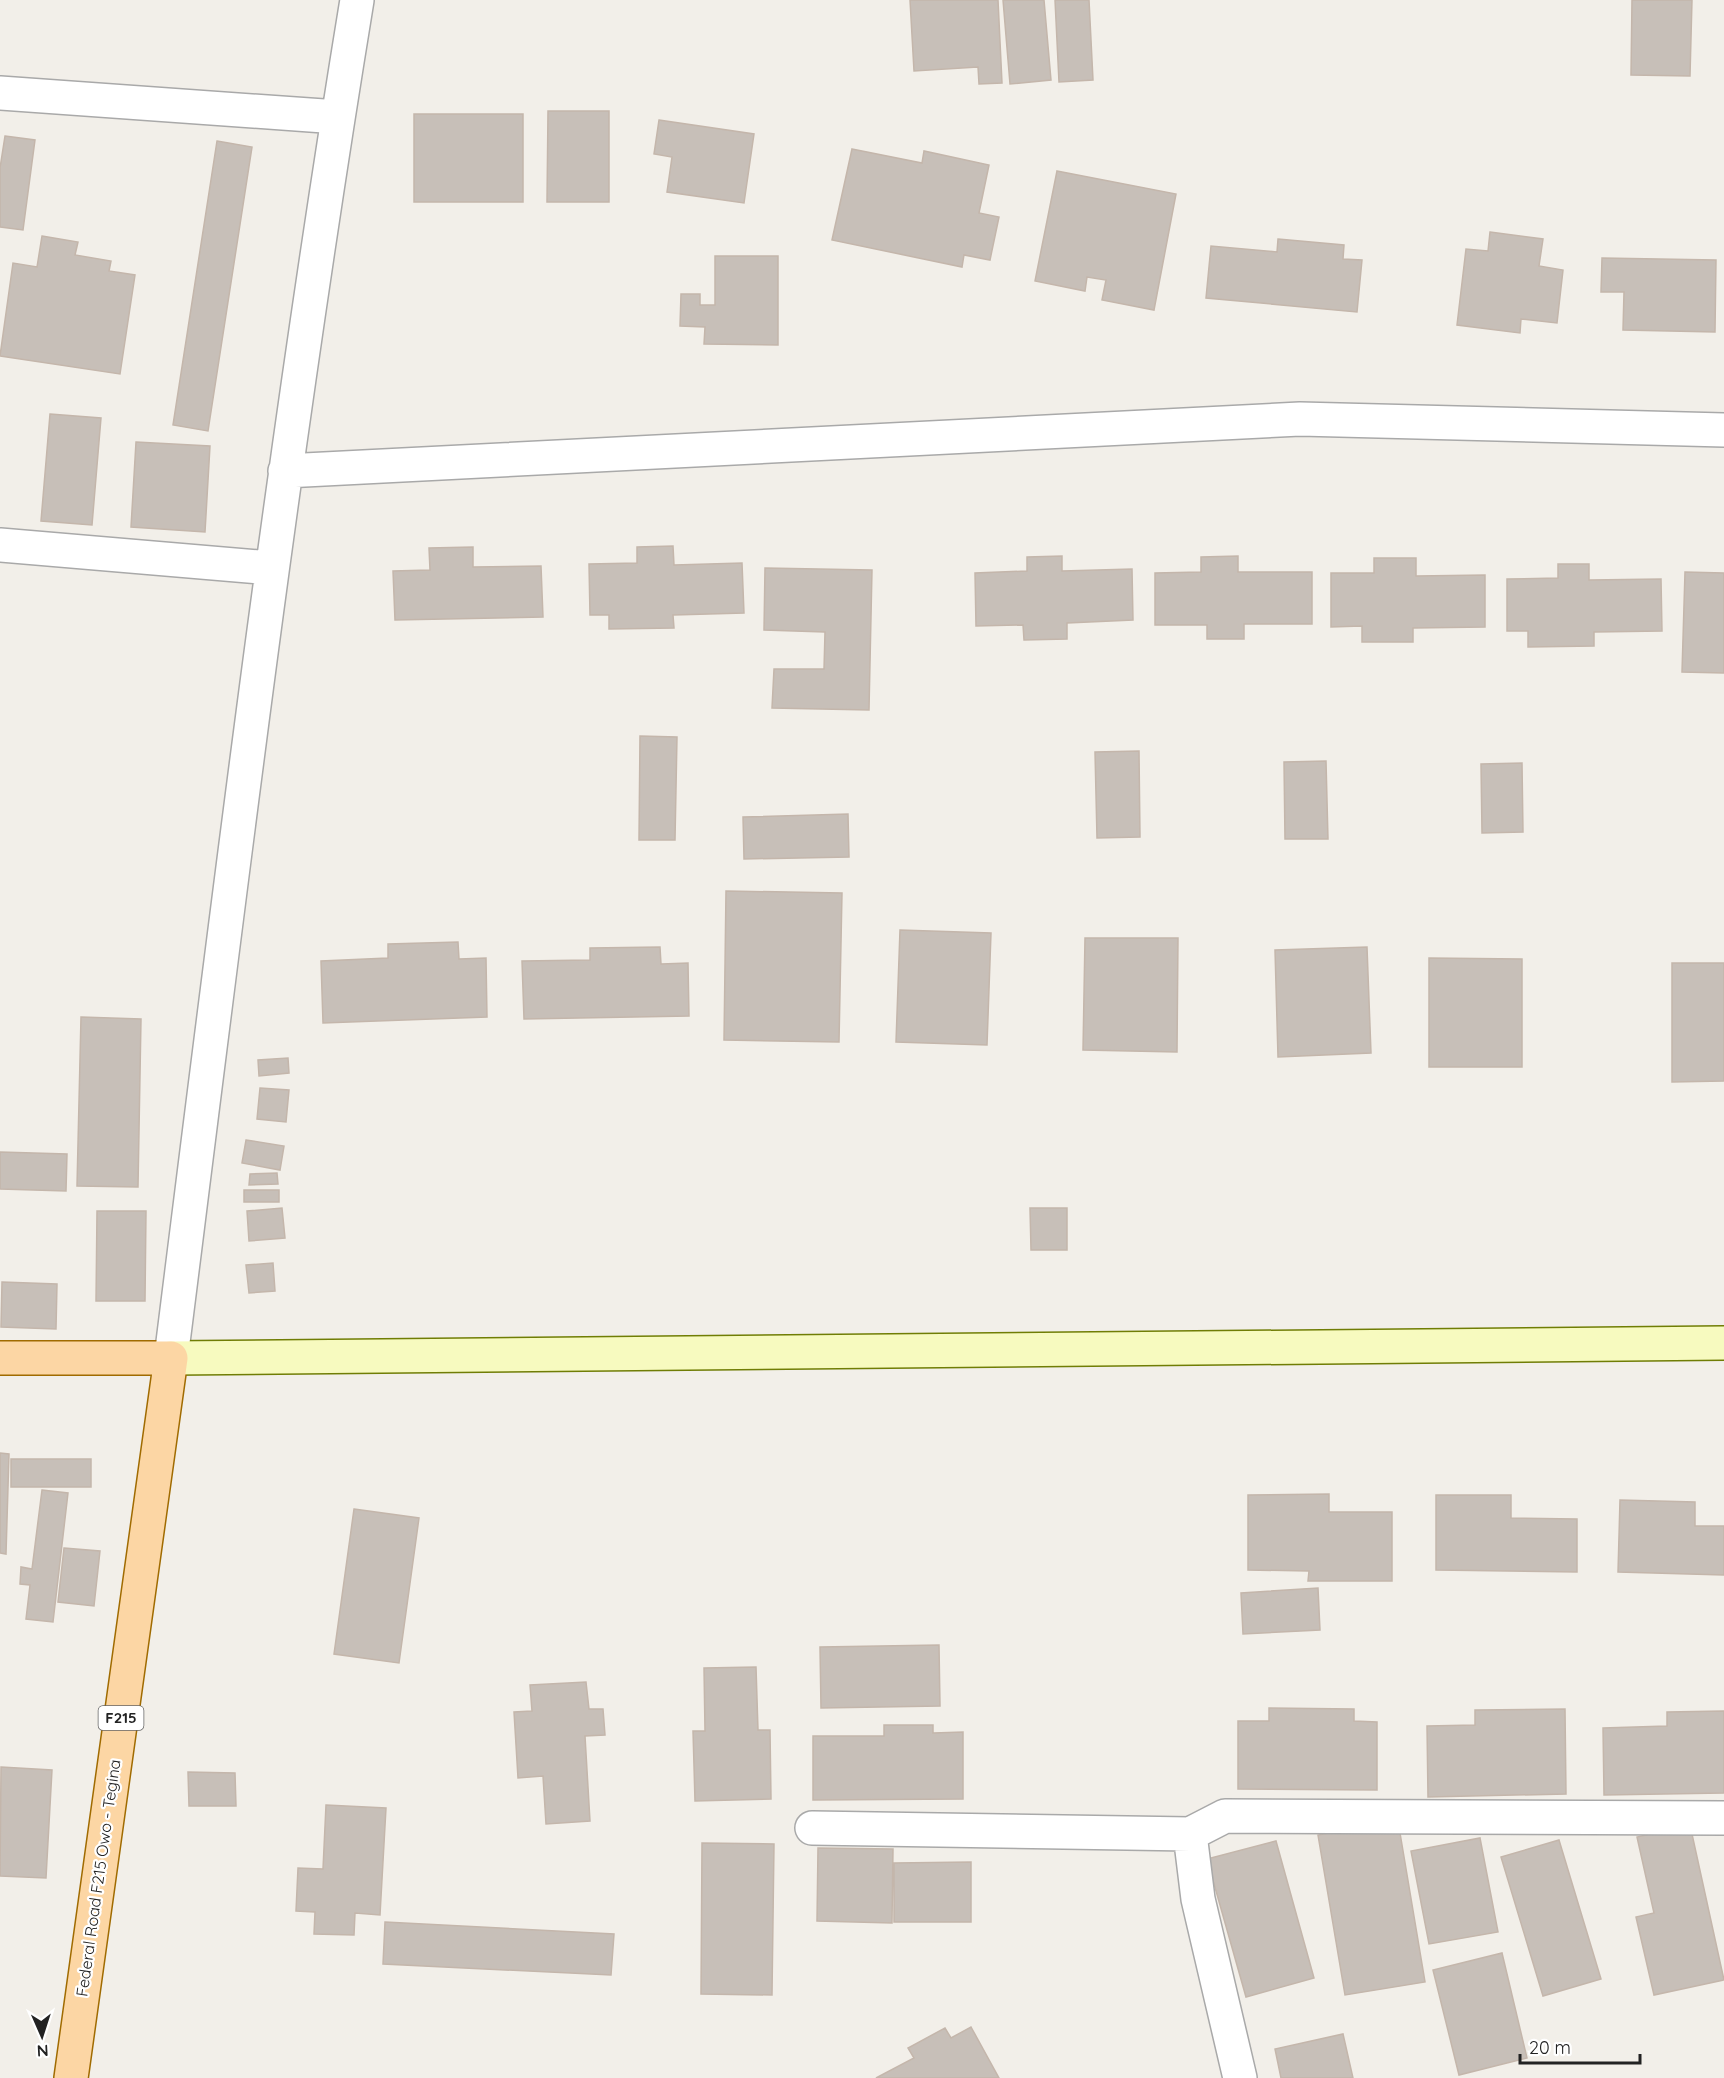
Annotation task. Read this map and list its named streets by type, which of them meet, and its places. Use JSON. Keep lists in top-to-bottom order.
{
  "streets": {
    "main road": ["F215", "Federal Road F215 Owo - Tegina"]
  },
  "scale_bar": "20 m",
  "north": "bottom"
}
